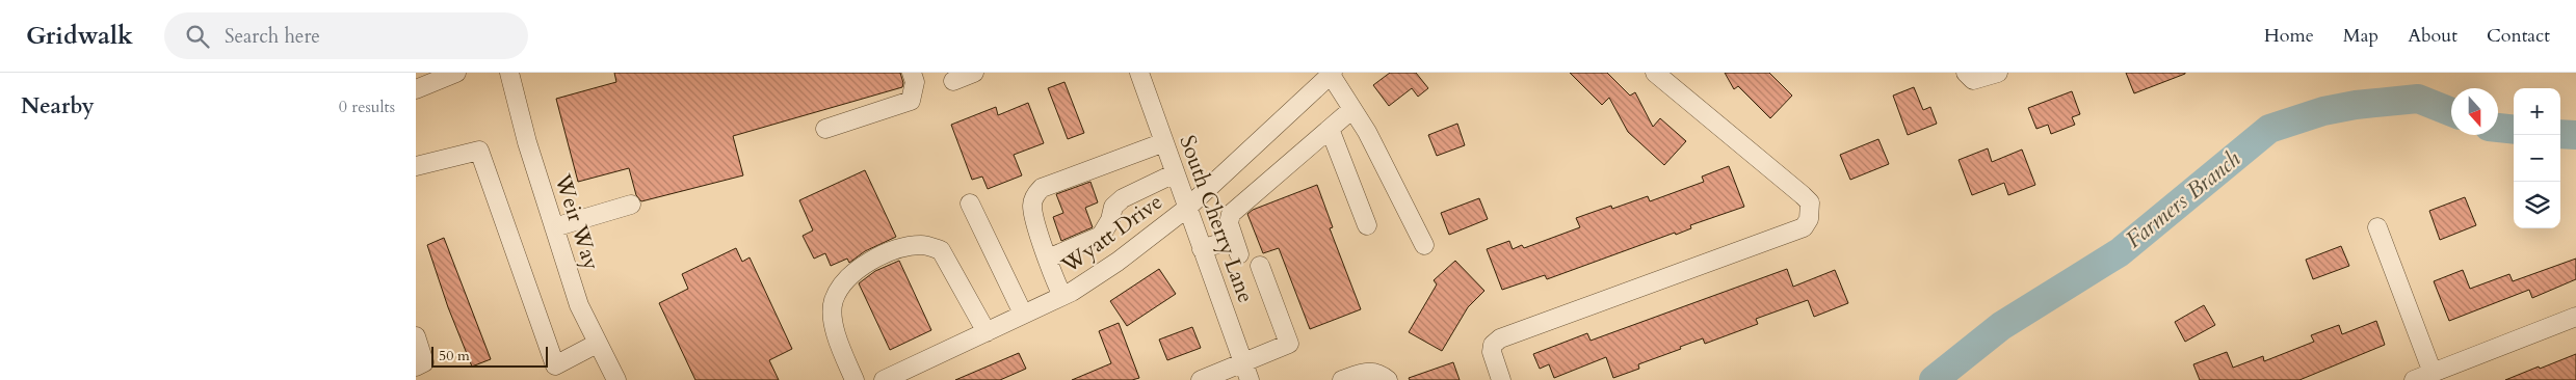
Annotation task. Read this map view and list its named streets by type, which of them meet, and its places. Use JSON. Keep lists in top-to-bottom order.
{
  "streets": {
    "street": ["South Cherry Lane", "Weir Way", "Wyatt Drive"]
  },
  "crossings": [
    ["South Cherry Lane", "Wyatt Drive"]
  ],
  "water": ["Farmers Branch"],
  "scale_bar": "50 m",
  "north": "bottom",
  "page": {
    "header": "Gridwalk",
    "search": "Search here",
    "nav": [
      "Home",
      "Map",
      "About",
      "Contact"
    ],
    "heading": ["Nearby", "0 results"],
    "map_buttons": ["+", "−"],
    "scale": "50 m"
  }
}
